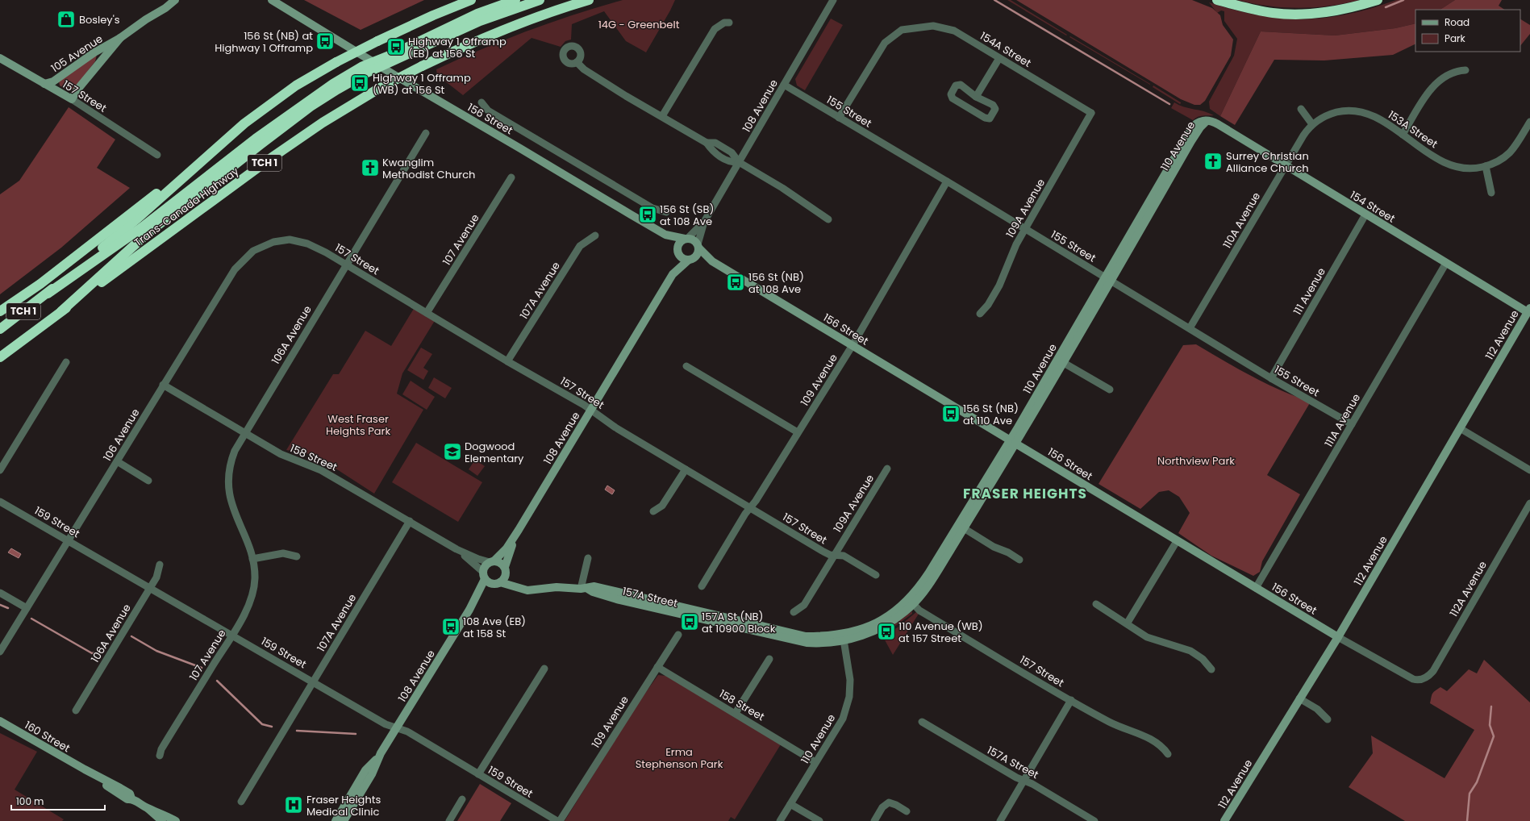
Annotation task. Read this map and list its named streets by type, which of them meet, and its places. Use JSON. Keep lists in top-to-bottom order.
{
  "streets": {
    "highway": ["TCH 1", "Trans-Canada Highway"],
    "street": [
      "154A Street",
      "105 Avenue",
      "157 Street",
      "108 Avenue",
      "155 Street",
      "156 Street",
      "153A Street",
      "110 Avenue",
      "154 Street",
      "109A Avenue",
      "110A Avenue",
      "107 Avenue",
      "107A Avenue",
      "111 Avenue",
      "106A Avenue",
      "112 Avenue",
      "109 Avenue",
      "111A Avenue",
      "106 Avenue",
      "158 Street",
      "159 Street",
      "112A Avenue",
      "157A Street",
      "160 Street"
    ]
  },
  "crossings": [
    ["154A Street", "155 Street"],
    ["154A Street", "109A Avenue"],
    ["105 Avenue", "157 Street"],
    ["157 Street", "108 Avenue"],
    ["157 Street", "110 Avenue"],
    ["157 Street", "109A Avenue"],
    ["157 Street", "107 Avenue"],
    ["157 Street", "107A Avenue"],
    ["157 Street", "106A Avenue"],
    ["157 Street", "109 Avenue"],
    ["157 Street", "106 Avenue"],
    ["108 Avenue", "155 Street"],
    ["108 Avenue", "156 Street"],
    ["108 Avenue", "158 Street"],
    ["108 Avenue", "159 Street"],
    ["108 Avenue", "157A Street"],
    ["155 Street", "110 Avenue"],
    ["155 Street", "109A Avenue"],
    ["155 Street", "110A Avenue"],
    ["155 Street", "111 Avenue"],
    ["155 Street", "109 Avenue"],
    ["155 Street", "111A Avenue"],
    ["156 Street", "110 Avenue"],
    ["156 Street", "112 Avenue"],
    ["156 Street", "109 Avenue"],
    ["156 Street", "111A Avenue"],
    ["156 Street", "112A Avenue"],
    ["153A Street", "110A Avenue"],
    ["110 Avenue", "154 Street"],
    ["110 Avenue", "158 Street"],
    ["110 Avenue", "157A Street"],
    ["154 Street", "110A Avenue"],
    ["154 Street", "111 Avenue"],
    ["154 Street", "112 Avenue"],
    ["154 Street", "111A Avenue"],
    ["107 Avenue", "106A Avenue"],
    ["107 Avenue", "159 Street"],
    ["107A Avenue", "158 Street"],
    ["107A Avenue", "159 Street"],
    ["106A Avenue", "158 Street"],
    ["106A Avenue", "159 Street"],
    ["109 Avenue", "158 Street"],
    ["106 Avenue", "158 Street"],
    ["106 Avenue", "159 Street"],
    ["158 Street", "157A Street"]
  ],
  "districts": ["FRASER HEIGHTS"],
  "parks": [
    "14G - Greenbelt",
    "West Fraser Heights Park",
    "Northview Park",
    "Erma Stephenson Park"
  ],
  "places": {
    "shop": ["Bosley's"],
    "bus stop": [
      "156 St (NB) at Highway 1 Offramp",
      "Highway 1 Offramp (EB) at 156 St",
      "Highway 1 Offramp (WB) at 156 St",
      "156 St (SB) at 108 Ave",
      "156 St (NB) at 108 Ave",
      "156 St (NB) at 110 Ave",
      "157A St (NB) at 10900 Block",
      "108 Ave (EB) at 158 St",
      "110 Avenue (WB) at 157 Street"
    ],
    "church": ["Surrey Christian Alliance Church", "Kwanglim Methodist Church"],
    "school or university": ["Dogwood Elementary"],
    "hospital": ["Fraser Heights Medical Clinic"]
  },
  "legend": ["Road", "Park"],
  "scale_bar": "100 m"
}
